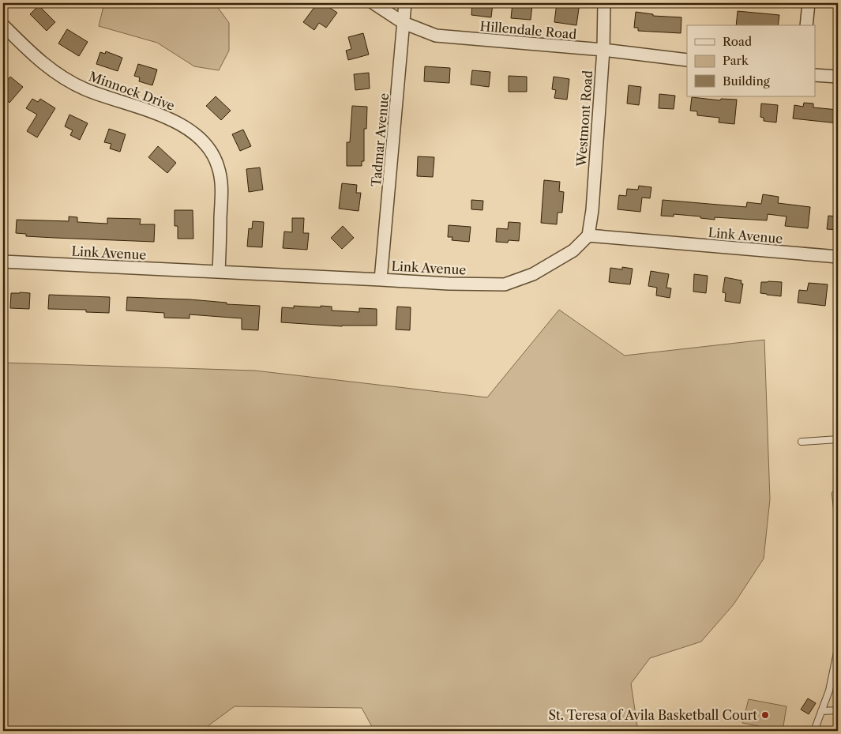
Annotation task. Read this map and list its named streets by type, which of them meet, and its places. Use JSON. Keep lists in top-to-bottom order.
{
  "streets": {
    "street": [
      "Hillendale Road",
      "Minnock Drive",
      "Westmont Road",
      "Tadmar Avenue",
      "Link Avenue"
    ]
  },
  "crossings": [
    ["Hillendale Road", "Westmont Road"],
    ["Hillendale Road", "Tadmar Avenue"],
    ["Minnock Drive", "Link Avenue"],
    ["Westmont Road", "Link Avenue"],
    ["Tadmar Avenue", "Link Avenue"]
  ],
  "places": ["St. Teresa of Avila Basketball Court"],
  "legend": ["Road", "Park", "Building"]
}
